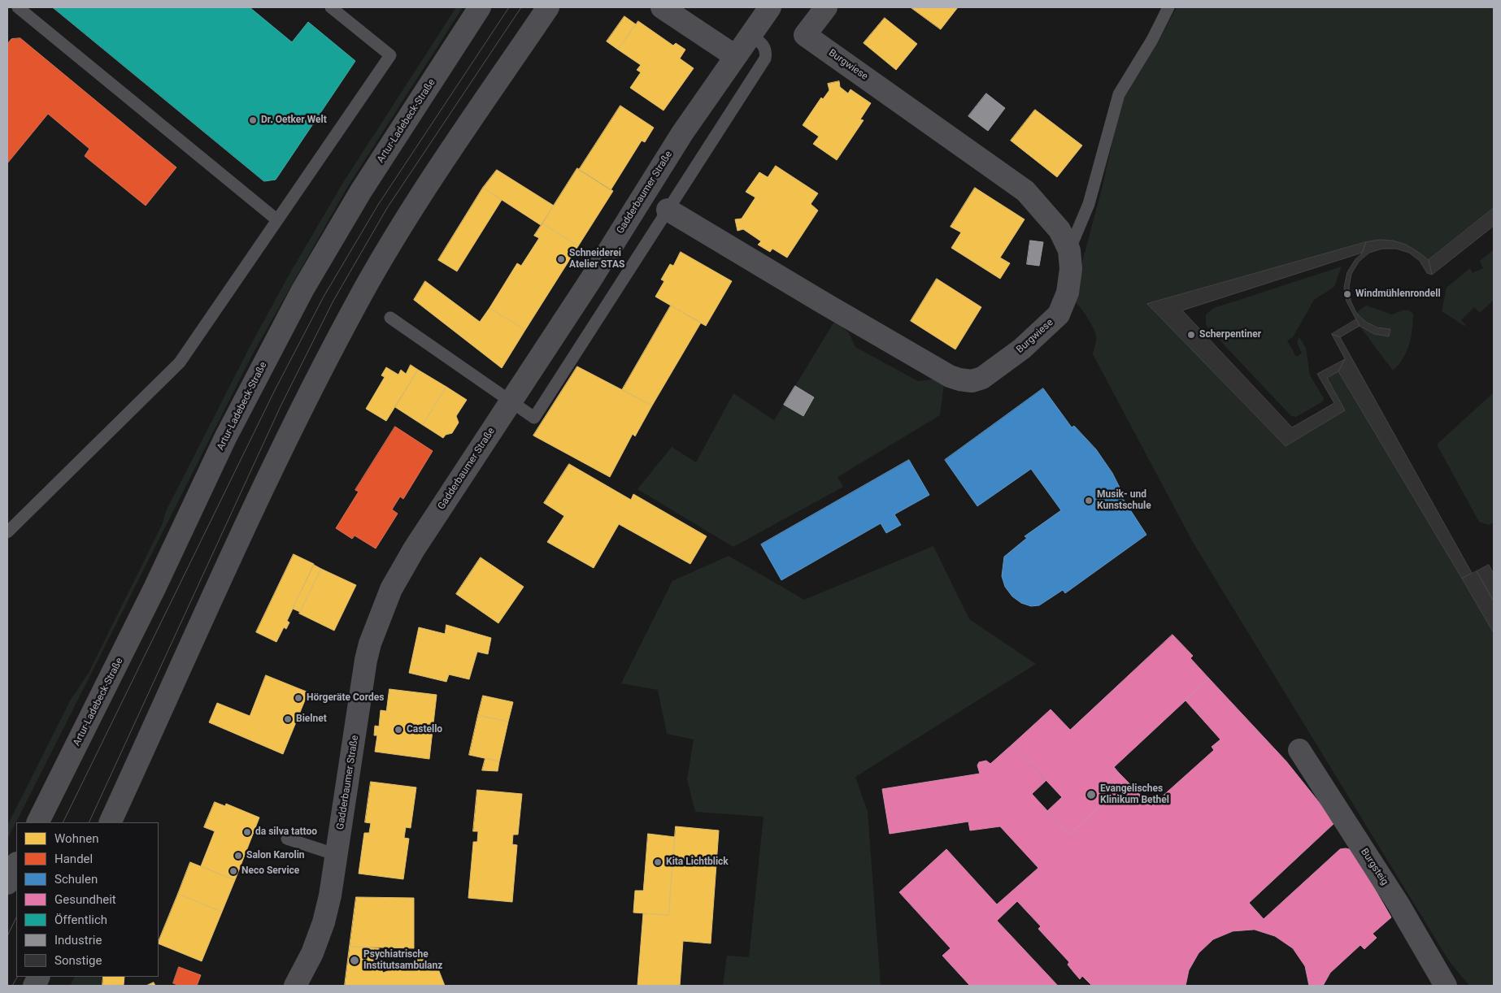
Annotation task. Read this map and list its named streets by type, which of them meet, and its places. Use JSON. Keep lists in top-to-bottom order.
{
  "streets": {
    "street": [
      "Burgwiese",
      "Artur-Ladebeck-Straße",
      "Gadderbaumer Straße",
      "Burgsteig"
    ]
  },
  "places": [
    "Dr. Oetker Welt",
    "Schneiderei Atelier STAS",
    "Windmühlenrondell",
    "Scherpentiner",
    "Musik- und Kunstschule",
    "Hörgeräte Cordes",
    "Bielnet",
    "Castello",
    "Evangelisches Klinikum Bethel",
    "da silva tattoo",
    "Salon Karolin",
    "Kita Lichtblick",
    "Neco Service",
    "Psychiatrische Institutsambulanz"
  ],
  "legend": [
    "Wohnen",
    "Handel",
    "Schulen",
    "Gesundheit",
    "Öffentlich",
    "Industrie",
    "Sonstige"
  ]
}
